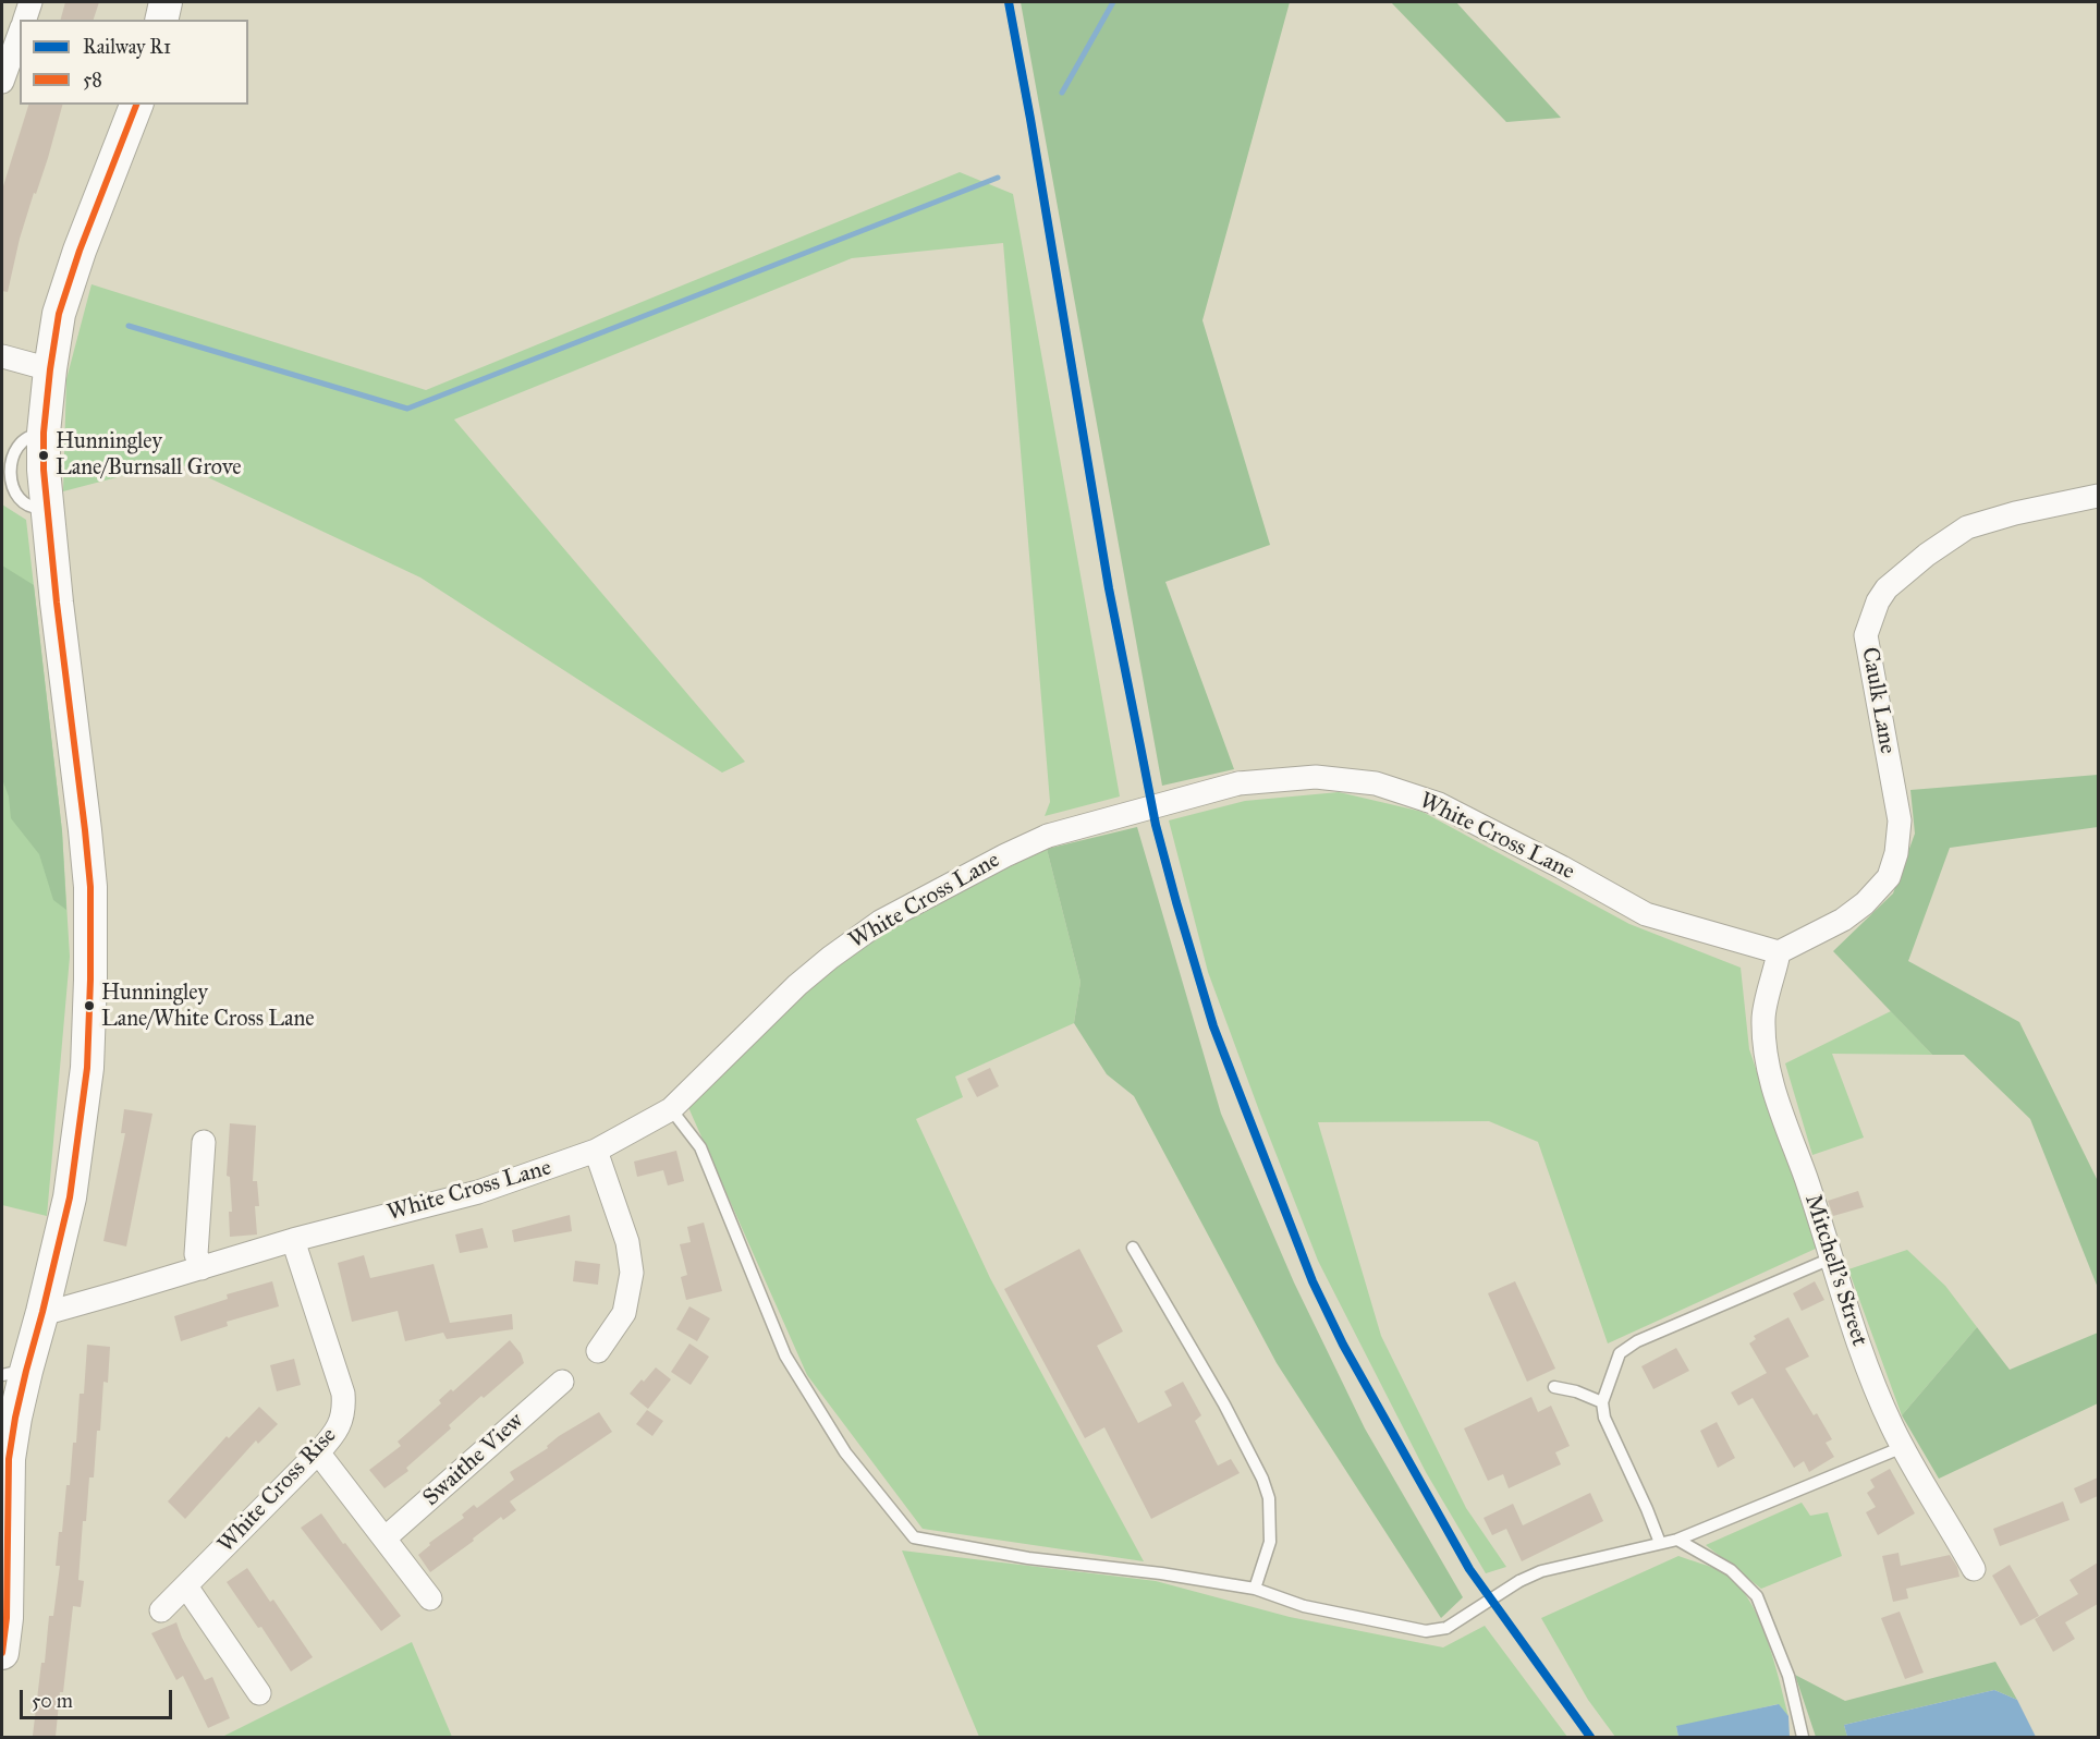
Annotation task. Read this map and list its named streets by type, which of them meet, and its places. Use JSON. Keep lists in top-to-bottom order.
{
  "streets": {
    "street": [
      "Caulk Lane",
      "White Cross Lane",
      "Mitchell's Street",
      "Swaithe View",
      "White Cross Rise"
    ]
  },
  "crossings": [
    ["Caulk Lane", "White Cross Lane"],
    ["Caulk Lane", "Mitchell's Street"],
    ["White Cross Lane", "Mitchell's Street"],
    ["White Cross Lane", "White Cross Rise"]
  ],
  "places": ["Hunningley Lane/Burnsall Grove", "Hunningley Lane/White Cross Lane"],
  "lines": ["rail line R1", "transit line 58"],
  "legend": ["Railway R1", "58"],
  "scale_bar": "50 m"
}
